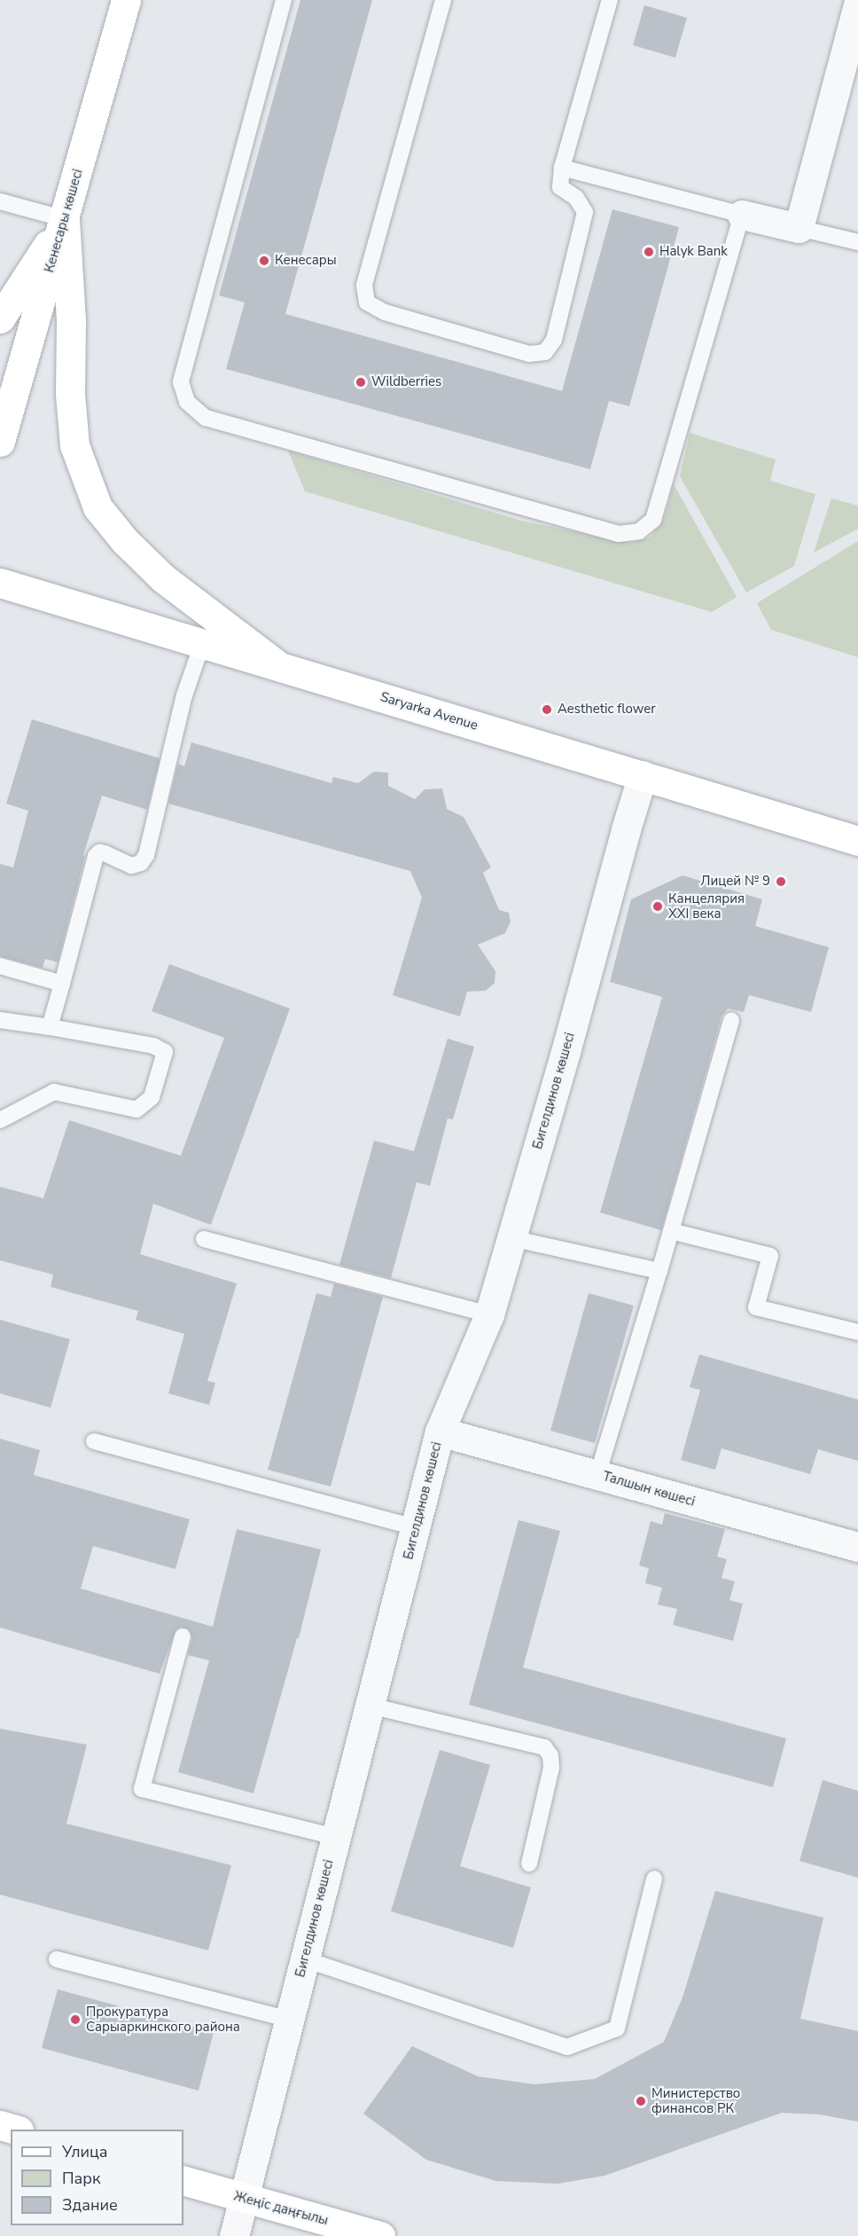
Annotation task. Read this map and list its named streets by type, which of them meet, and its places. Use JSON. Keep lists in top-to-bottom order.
{
  "streets": {
    "main road": ["Кенесары көшесі", "Saryarka Avenue", "Жеңіс даңғылы"],
    "street": ["Бигелдинов көшесі", "Талшын көшесі"]
  },
  "crossings": [
    ["Saryarka Avenue", "Бигелдинов көшесі"],
    ["Бигелдинов көшесі", "Талшын көшесі"],
    ["Бигелдинов көшесі", "Жеңіс даңғылы"]
  ],
  "places": [
    "Halyk Bank",
    "Кенесары",
    "Wildberries",
    "Aesthetic flower",
    "Лицей № 9",
    "Канцелярия XXI века",
    "Прокуратура Сарыаркинского района",
    "Министерство финансов РК"
  ],
  "legend": ["Улица", "Парк", "Здание"]
}
